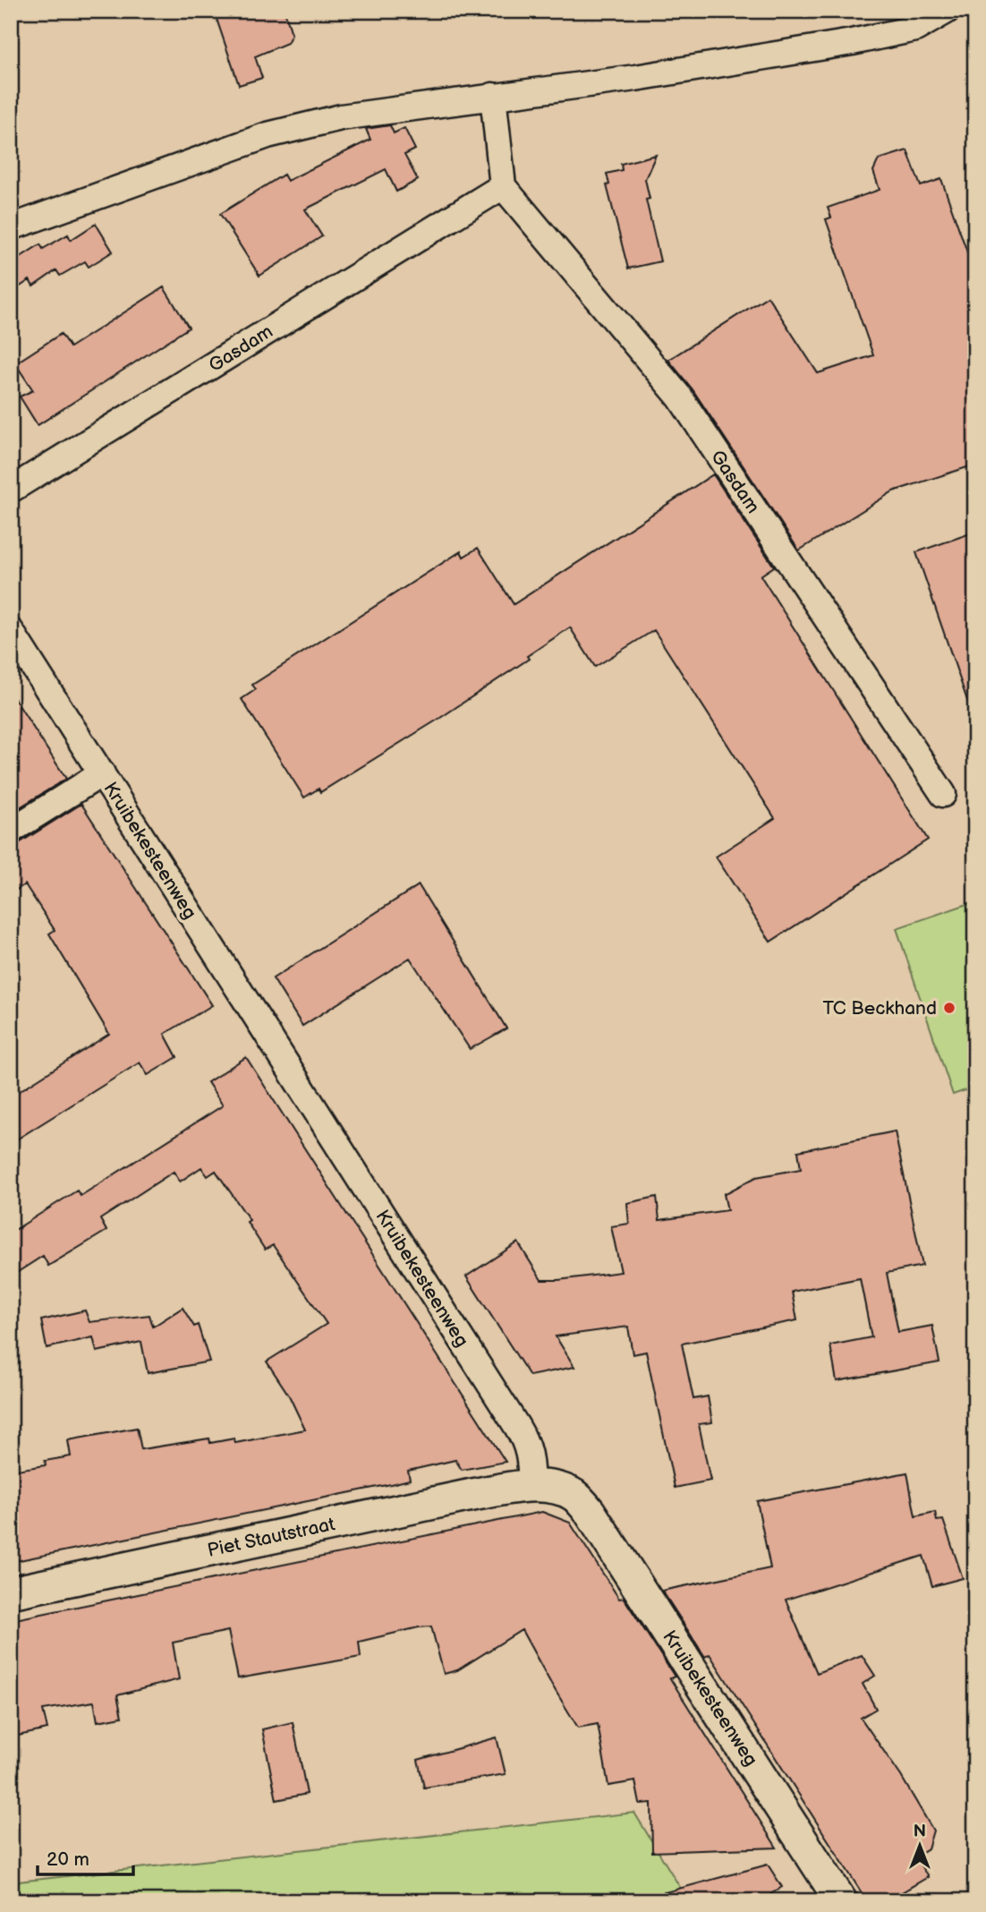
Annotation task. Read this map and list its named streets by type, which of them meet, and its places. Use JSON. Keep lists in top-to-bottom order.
{
  "streets": {
    "street": ["Gasdam", "Kruibekesteenweg", "Piet Stautstraat"]
  },
  "crossings": [
    ["Kruibekesteenweg", "Piet Stautstraat"]
  ],
  "places": ["TC Beckhand"],
  "scale_bar": "20 m",
  "north": "top"
}
